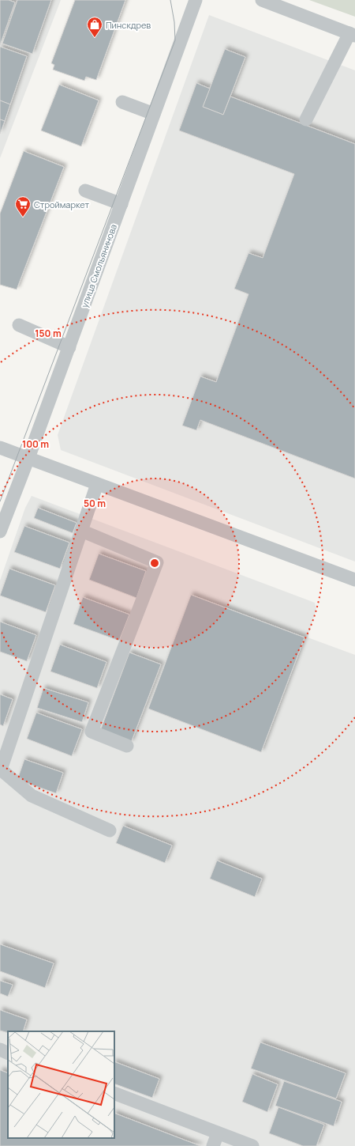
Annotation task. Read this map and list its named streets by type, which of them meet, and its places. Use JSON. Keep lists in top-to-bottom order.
{
  "streets": {
    "street": ["улица Смольянинова"]
  },
  "places": {
    "shop": ["Пинскдрев"],
    "supermarket": ["Строймаркет"]
  },
  "rings": ["150 m", "100 m", "50 m"]
}
